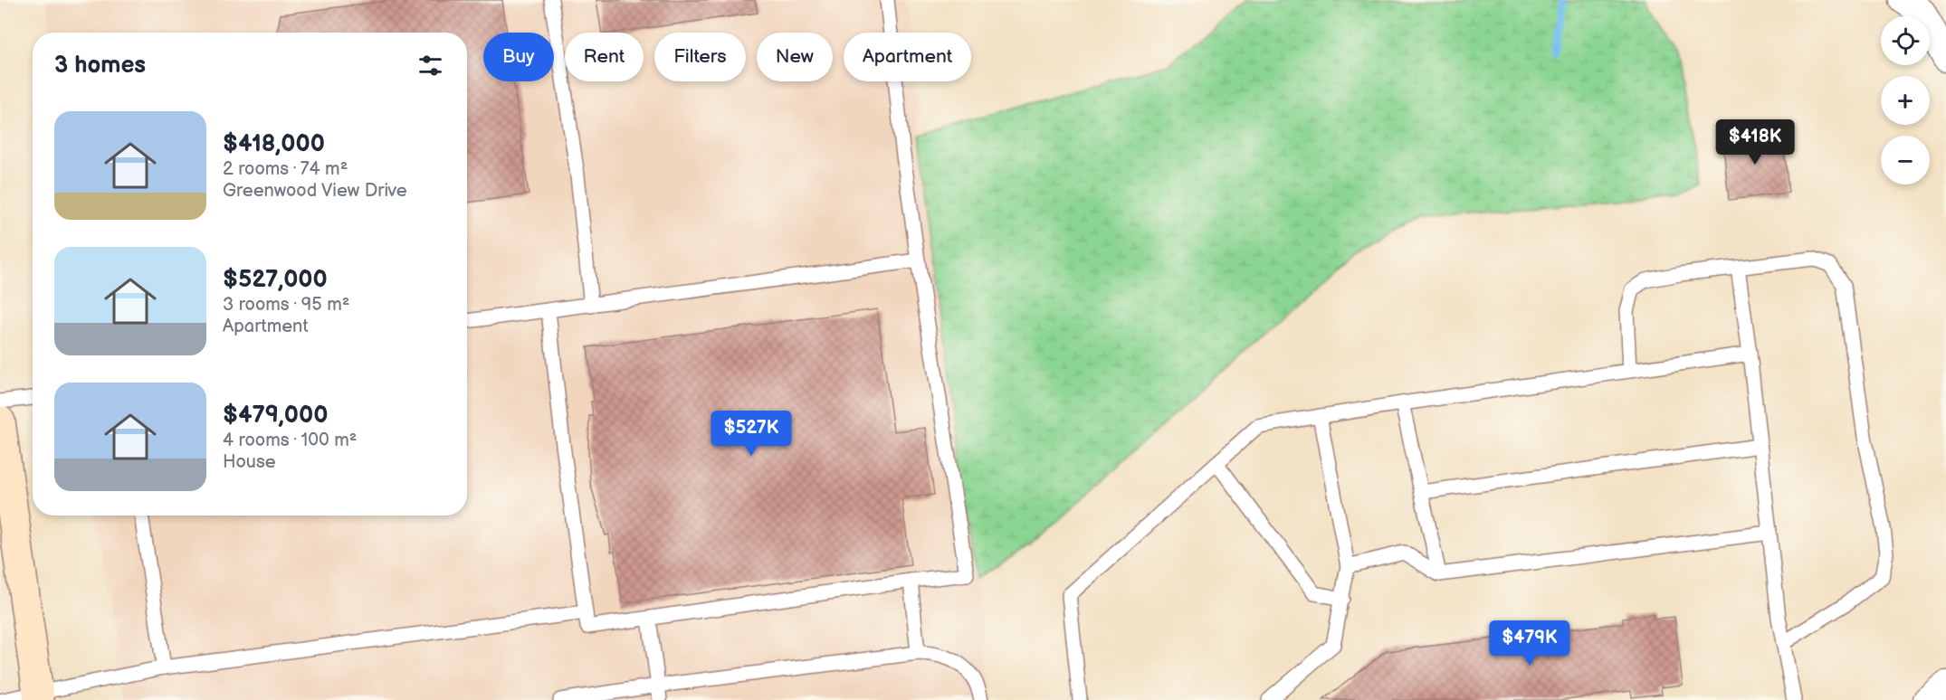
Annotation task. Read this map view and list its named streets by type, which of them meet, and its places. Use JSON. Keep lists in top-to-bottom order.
{
  "page": {
    "map_buttons": ["+", "−"],
    "chip": [
      "Buy",
      "Rent",
      "Filters",
      "New",
      "Apartment"
    ],
    "heading": "3 homes",
    "list": [
      {
        "name": "$418,000",
        "note": "2 rooms · 74 m² · Greenwood View Drive"
      },
      {
        "name": "$527,000",
        "note": "3 rooms · 95 m² · Apartment"
      },
      {
        "name": "$479,000",
        "note": "4 rooms · 100 m² · House"
      }
    ],
    "price": ["$418K", "$527K", "$479K"]
  }
}
